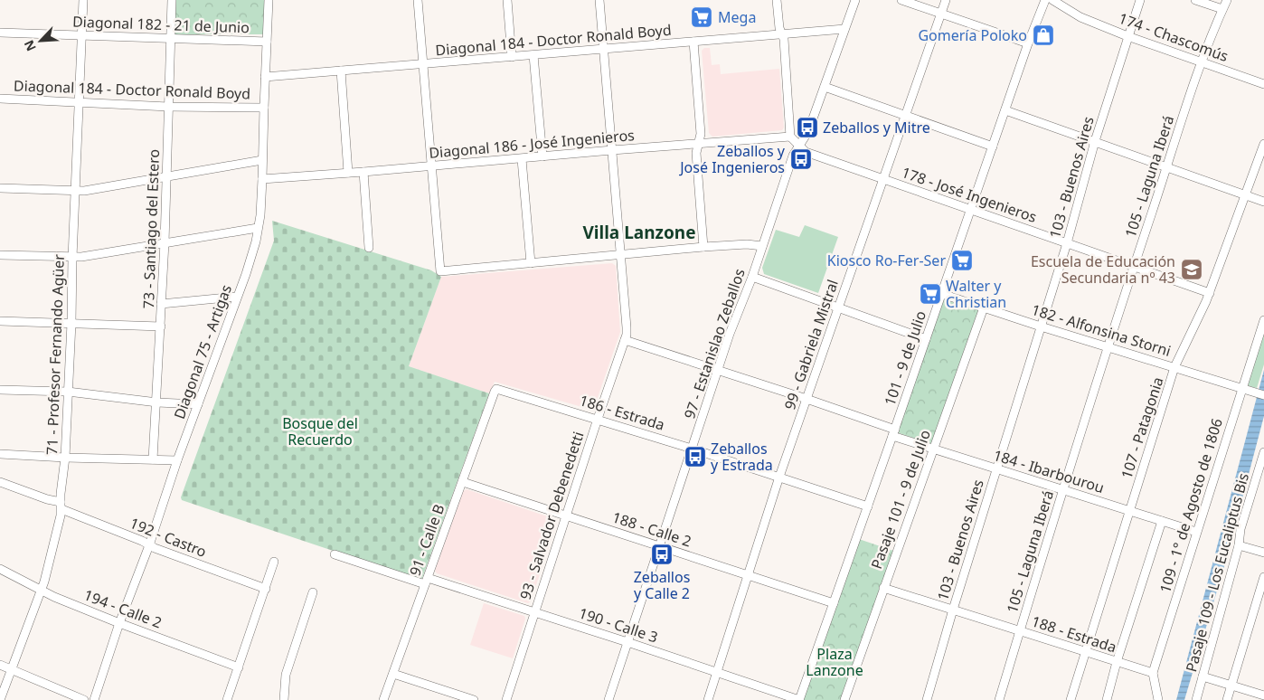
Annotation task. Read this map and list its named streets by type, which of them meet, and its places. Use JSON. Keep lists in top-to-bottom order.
{
  "streets": {
    "street": [
      "Diagonal 182 - 21 de Junio",
      "174 - Chascomús",
      "Diagonal 184 - Doctor Ronald Boyd",
      "Diagonal 186 - José Ingenieros",
      "105 - Laguna Iberá",
      "103 - Buenos Aires",
      "178 - José Ingenieros",
      "73 - Santiago del Estero",
      "182 - Alfonsina Storni",
      "97 - Estanislao Zeballos",
      "99 - Gabriela Mistral",
      "Diagonal 75 - Artigas",
      "71 - Profesor Fernando Agüer",
      "101 - 9 de Julio",
      "186 - Estrada",
      "107 - Patagonia",
      "184 - Ibarbourou",
      "Pasaje 101 - 9 de Julio",
      "109 - 1° de Agosto de 1806",
      "93 - Salvador Debenedetti",
      "188 - Calle 2",
      "192 - Castro",
      "91 - Calle B",
      "Pasaje 109 - Los Eucaliptus Bis",
      "194 - Calle 2",
      "190 - Calle 3",
      "188 - Estrada"
    ]
  },
  "crossings": [
    ["Diagonal 182 - 21 de Junio", "73 - Santiago del Estero"],
    ["Diagonal 182 - 21 de Junio", "Diagonal 75 - Artigas"],
    ["Diagonal 182 - 21 de Junio", "71 - Profesor Fernando Agüer"],
    ["174 - Chascomús", "105 - Laguna Iberá"],
    ["174 - Chascomús", "103 - Buenos Aires"],
    ["Diagonal 184 - Doctor Ronald Boyd", "73 - Santiago del Estero"],
    ["Diagonal 184 - Doctor Ronald Boyd", "97 - Estanislao Zeballos"],
    ["Diagonal 184 - Doctor Ronald Boyd", "Diagonal 75 - Artigas"],
    ["Diagonal 184 - Doctor Ronald Boyd", "71 - Profesor Fernando Agüer"],
    ["Diagonal 184 - Doctor Ronald Boyd", "93 - Salvador Debenedetti"],
    ["Diagonal 186 - José Ingenieros", "Diagonal 75 - Artigas"],
    ["Diagonal 186 - José Ingenieros", "93 - Salvador Debenedetti"],
    ["105 - Laguna Iberá", "178 - José Ingenieros"],
    ["105 - Laguna Iberá", "182 - Alfonsina Storni"],
    ["105 - Laguna Iberá", "184 - Ibarbourou"],
    ["105 - Laguna Iberá", "188 - Estrada"],
    ["103 - Buenos Aires", "178 - José Ingenieros"],
    ["103 - Buenos Aires", "182 - Alfonsina Storni"],
    ["103 - Buenos Aires", "184 - Ibarbourou"],
    ["103 - Buenos Aires", "188 - Estrada"],
    ["178 - José Ingenieros", "97 - Estanislao Zeballos"],
    ["178 - José Ingenieros", "99 - Gabriela Mistral"],
    ["178 - José Ingenieros", "101 - 9 de Julio"],
    ["178 - José Ingenieros", "107 - Patagonia"],
    ["182 - Alfonsina Storni", "101 - 9 de Julio"],
    ["182 - Alfonsina Storni", "107 - Patagonia"],
    ["182 - Alfonsina Storni", "Pasaje 101 - 9 de Julio"],
    ["182 - Alfonsina Storni", "109 - 1° de Agosto de 1806"],
    ["97 - Estanislao Zeballos", "186 - Estrada"],
    ["97 - Estanislao Zeballos", "184 - Ibarbourou"],
    ["97 - Estanislao Zeballos", "188 - Calle 2"],
    ["97 - Estanislao Zeballos", "190 - Calle 3"],
    ["99 - Gabriela Mistral", "186 - Estrada"],
    ["99 - Gabriela Mistral", "184 - Ibarbourou"],
    ["99 - Gabriela Mistral", "188 - Calle 2"],
    ["99 - Gabriela Mistral", "190 - Calle 3"],
    ["Diagonal 75 - Artigas", "192 - Castro"],
    ["Diagonal 75 - Artigas", "194 - Calle 2"],
    ["71 - Profesor Fernando Agüer", "192 - Castro"],
    ["71 - Profesor Fernando Agüer", "194 - Calle 2"],
    ["101 - 9 de Julio", "186 - Estrada"],
    ["101 - 9 de Julio", "184 - Ibarbourou"],
    ["101 - 9 de Julio", "188 - Calle 2"],
    ["101 - 9 de Julio", "190 - Calle 3"],
    ["186 - Estrada", "93 - Salvador Debenedetti"],
    ["186 - Estrada", "91 - Calle B"],
    ["107 - Patagonia", "184 - Ibarbourou"],
    ["107 - Patagonia", "188 - Estrada"],
    ["184 - Ibarbourou", "Pasaje 101 - 9 de Julio"],
    ["184 - Ibarbourou", "109 - 1° de Agosto de 1806"],
    ["184 - Ibarbourou", "93 - Salvador Debenedetti"],
    ["Pasaje 101 - 9 de Julio", "188 - Estrada"],
    ["109 - 1° de Agosto de 1806", "188 - Estrada"],
    ["93 - Salvador Debenedetti", "188 - Calle 2"],
    ["93 - Salvador Debenedetti", "190 - Calle 3"],
    ["188 - Calle 2", "91 - Calle B"],
    ["91 - Calle B", "190 - Calle 3"]
  ],
  "districts": ["Villa Lanzone"],
  "parks": ["Bosque del Recuerdo", "Plaza Lanzone"],
  "places": {
    "supermarket": ["Mega", "Kiosco Ro-Fer-Ser", "Walter y Christian"],
    "shop": ["Gomería Poloko"],
    "bus stop": [
      "Zeballos y Mitre",
      "Zeballos y José Ingenieros",
      "Zeballos y Estrada",
      "Zeballos y Calle 2"
    ],
    "school or university": ["Escuela de Educación Secundaria nº 43"]
  },
  "north": "bottom left"
}
